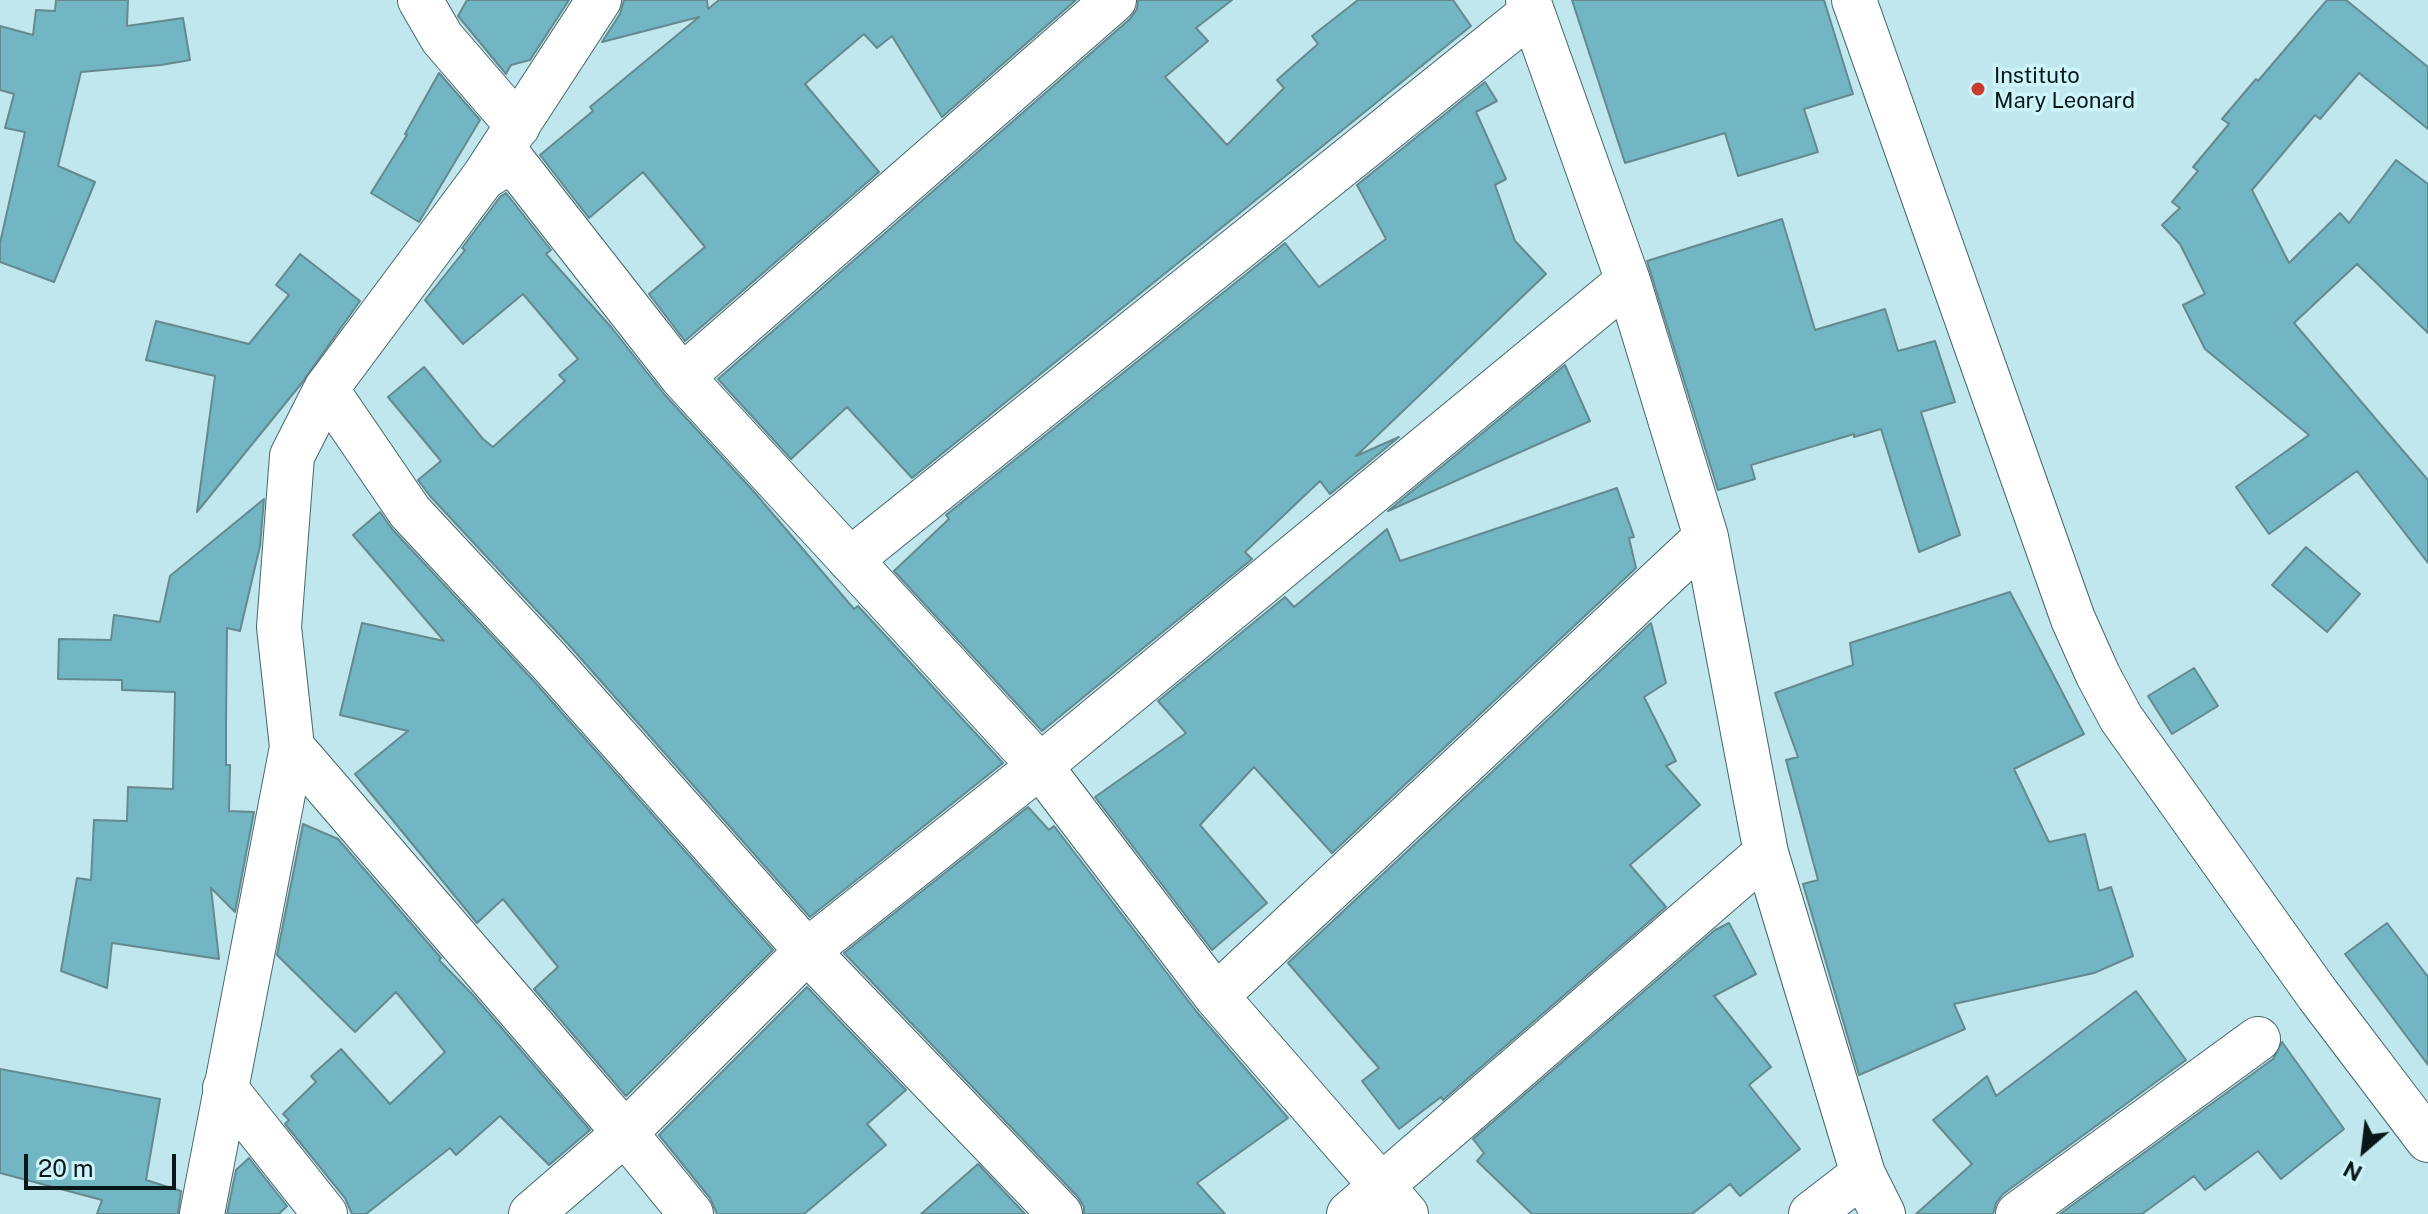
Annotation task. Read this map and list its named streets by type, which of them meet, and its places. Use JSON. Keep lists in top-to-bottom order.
{
  "places": ["Instituto Mary Leonard"],
  "scale_bar": "20 m",
  "north": "bottom left"
}
